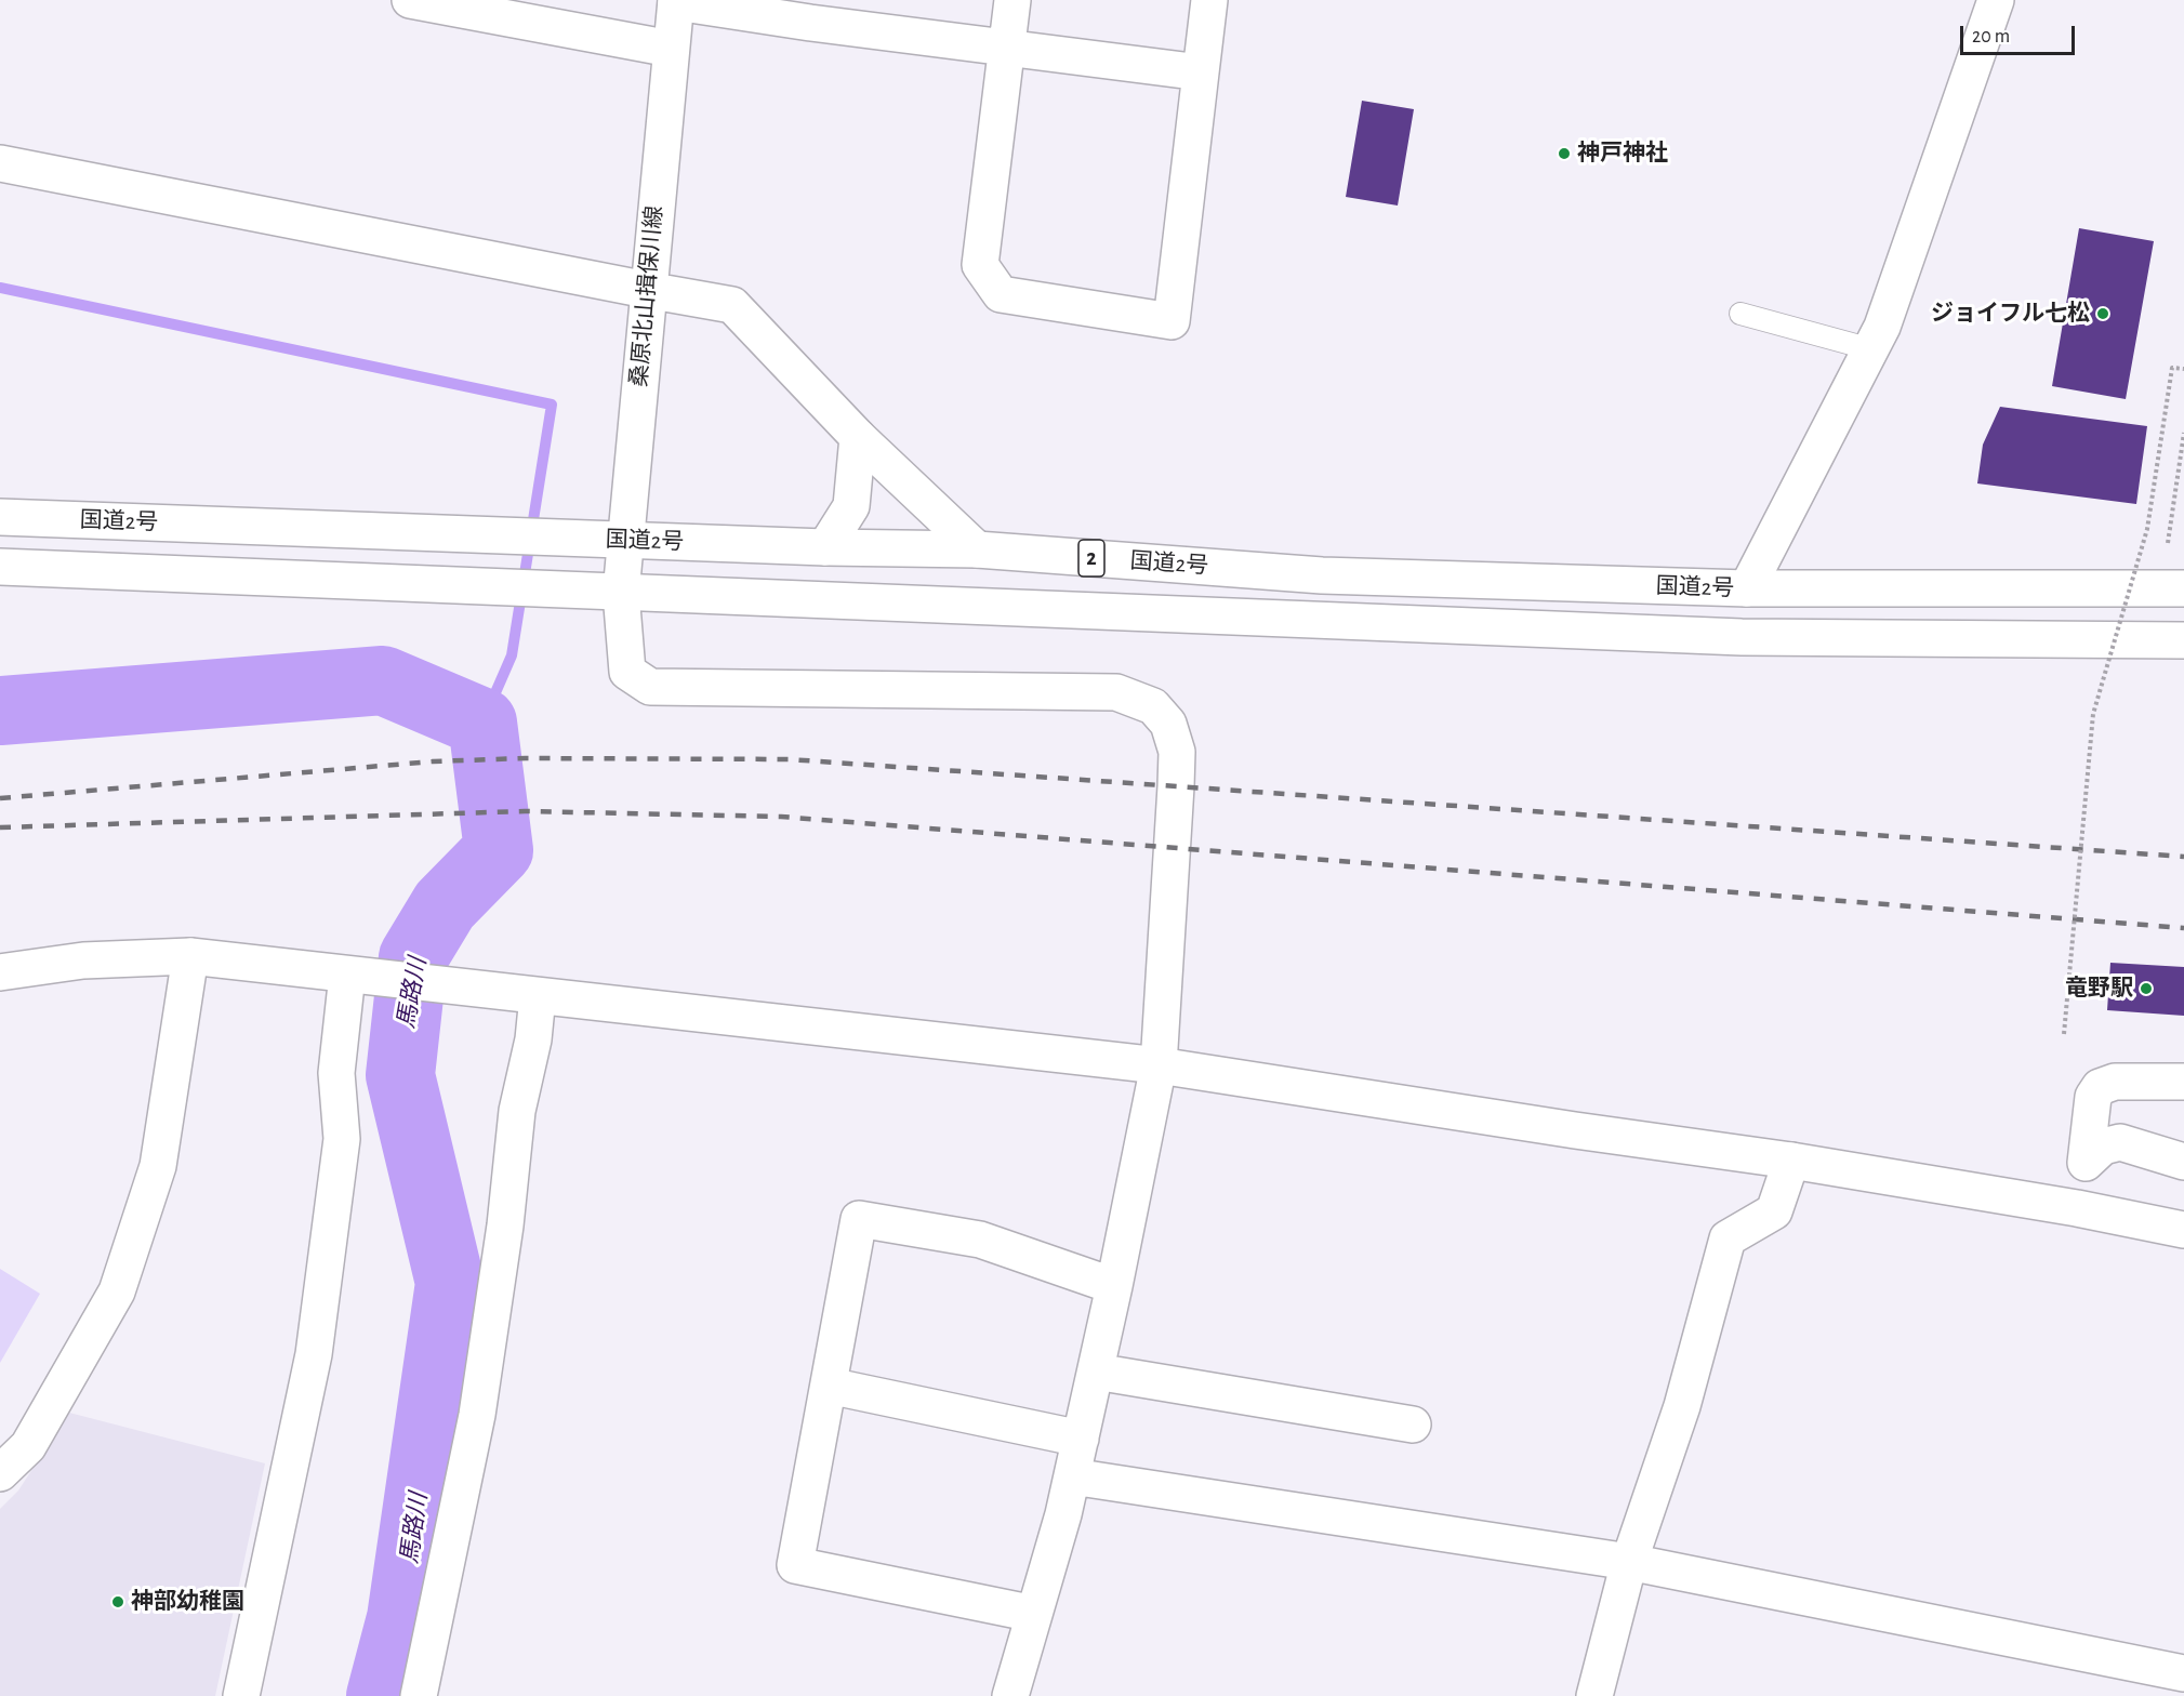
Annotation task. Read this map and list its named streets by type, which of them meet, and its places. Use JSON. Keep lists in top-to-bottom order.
{
  "streets": {
    "main road": ["桑原北山揖保川線", "国道2号", "2"]
  },
  "crossings": [
    ["桑原北山揖保川線", "国道2号"]
  ],
  "water": ["馬路川"],
  "places": [
    "神戸神社",
    "ジョイフル七松",
    "竜野駅",
    "神部幼稚園"
  ],
  "scale_bar": "20 m"
}
